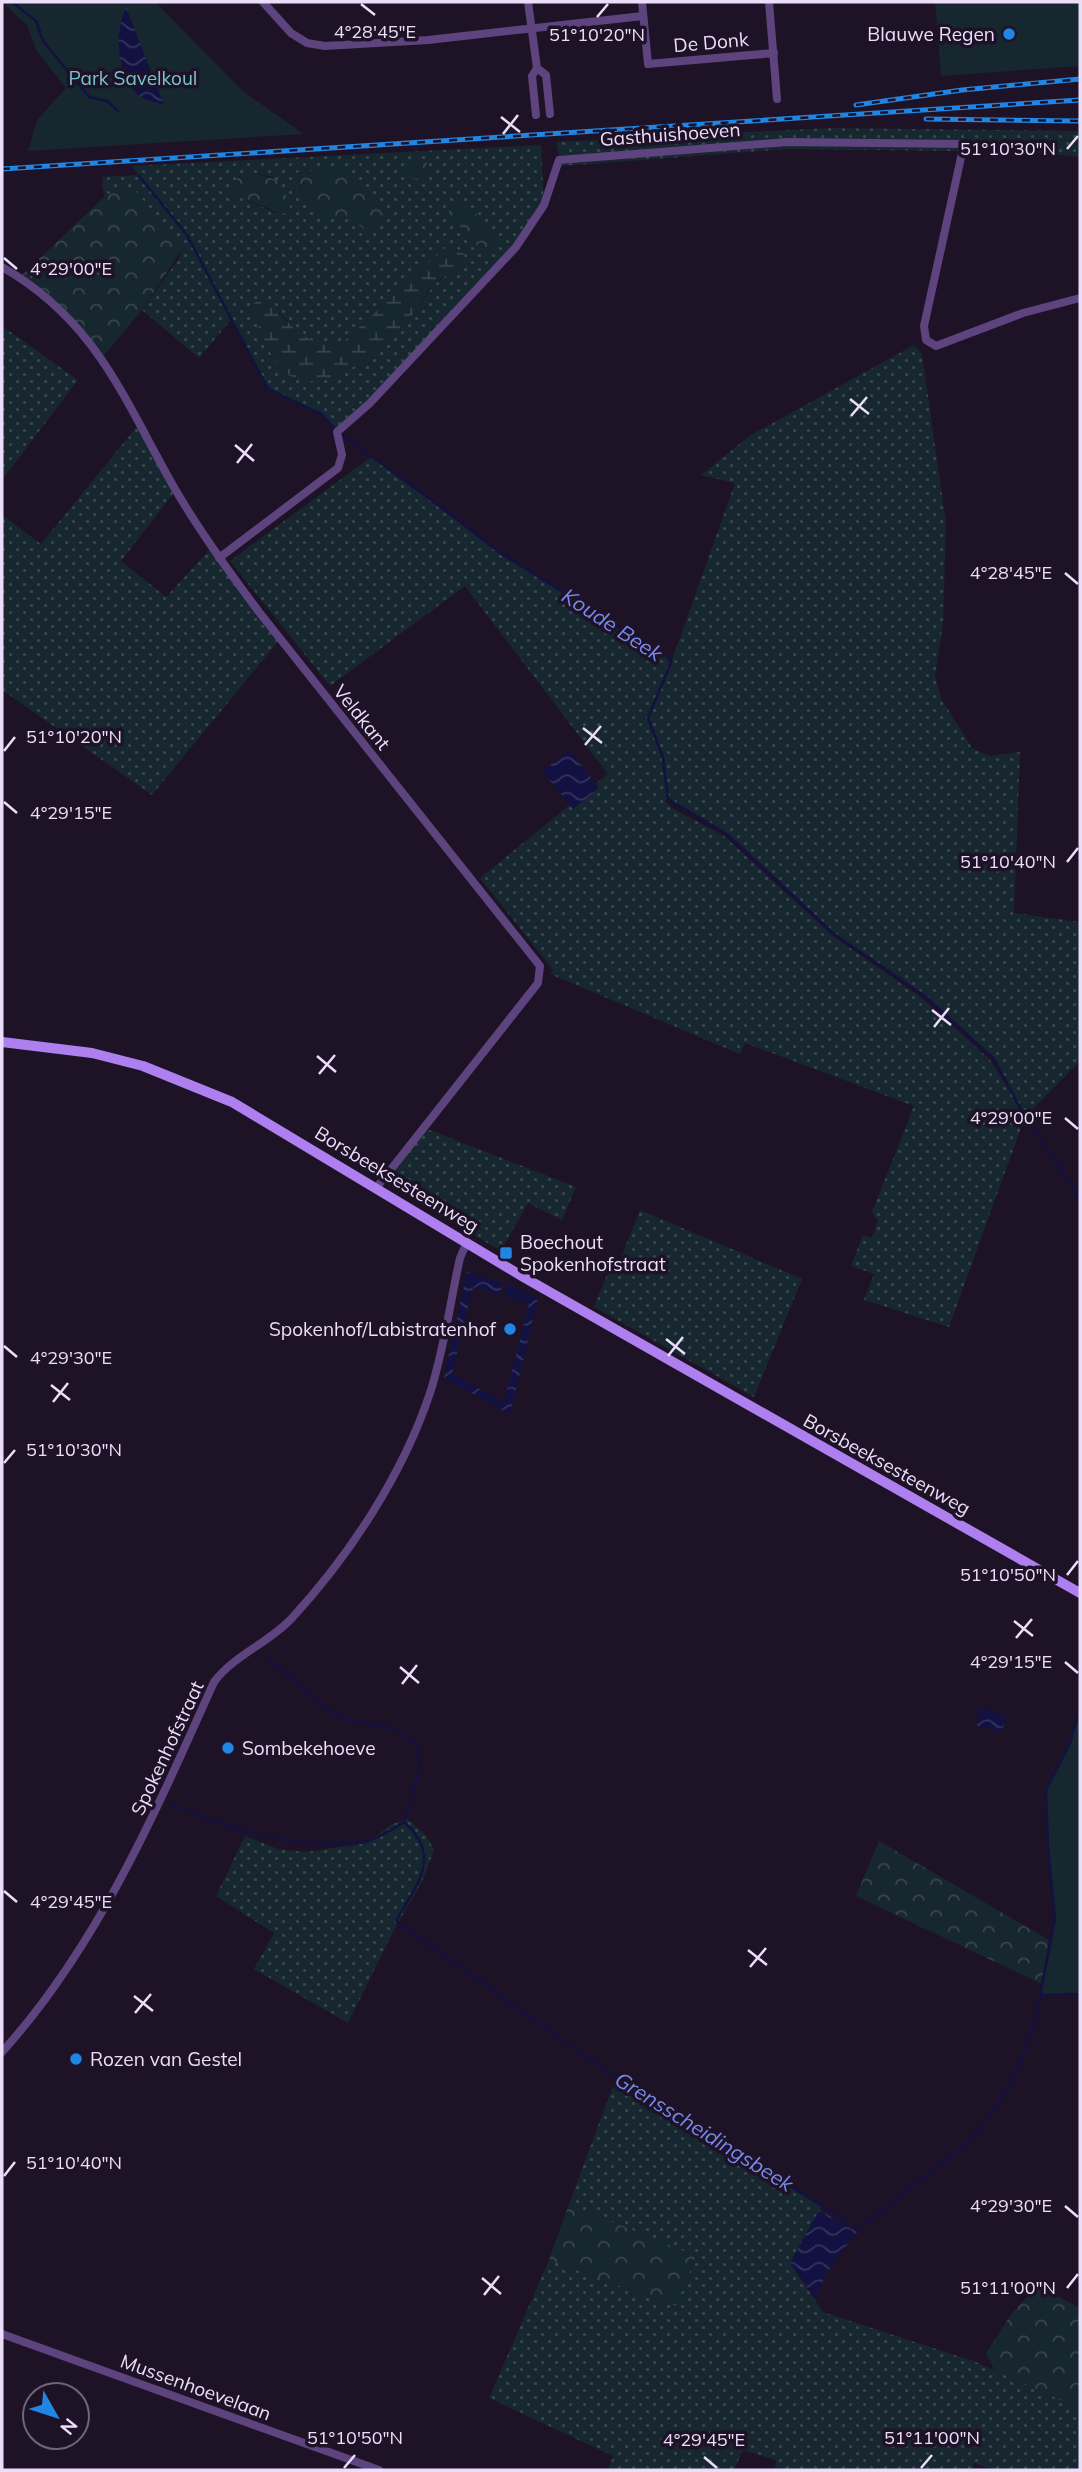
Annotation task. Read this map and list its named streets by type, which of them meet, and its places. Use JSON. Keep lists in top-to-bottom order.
{
  "streets": {
    "street": [
      "De Donk",
      "Gasthuishoeven",
      "Veldkant",
      "Borsbeeksesteenweg",
      "Spokenhofstraat",
      "Mussenhoevelaan"
    ]
  },
  "crossings": [
    ["Gasthuishoeven", "Veldkant"],
    ["Veldkant", "Borsbeeksesteenweg"],
    ["Borsbeeksesteenweg", "Spokenhofstraat"]
  ],
  "water": ["Koude Beek", "Grensscheidingsbeek"],
  "parks": ["Park Savelkoul"],
  "places": {
    "other": [
      "Blauwe Regen",
      "Spokenhof/Labistratenhof",
      "Sombekehoeve",
      "Rozen van Gestel"
    ],
    "transit": ["Boechout Spokenhofstraat"]
  },
  "north": "bottom right",
  "coordinates": [
    "4°28'45\"E",
    "51°10'20\"N",
    "51°10'30\"N",
    "4°29'00\"E",
    "4°29'15\"E",
    "51°10'40\"N",
    "4°29'30\"E",
    "51°10'50\"N",
    "4°29'45\"E",
    "51°11'00\"N"
  ]
}
